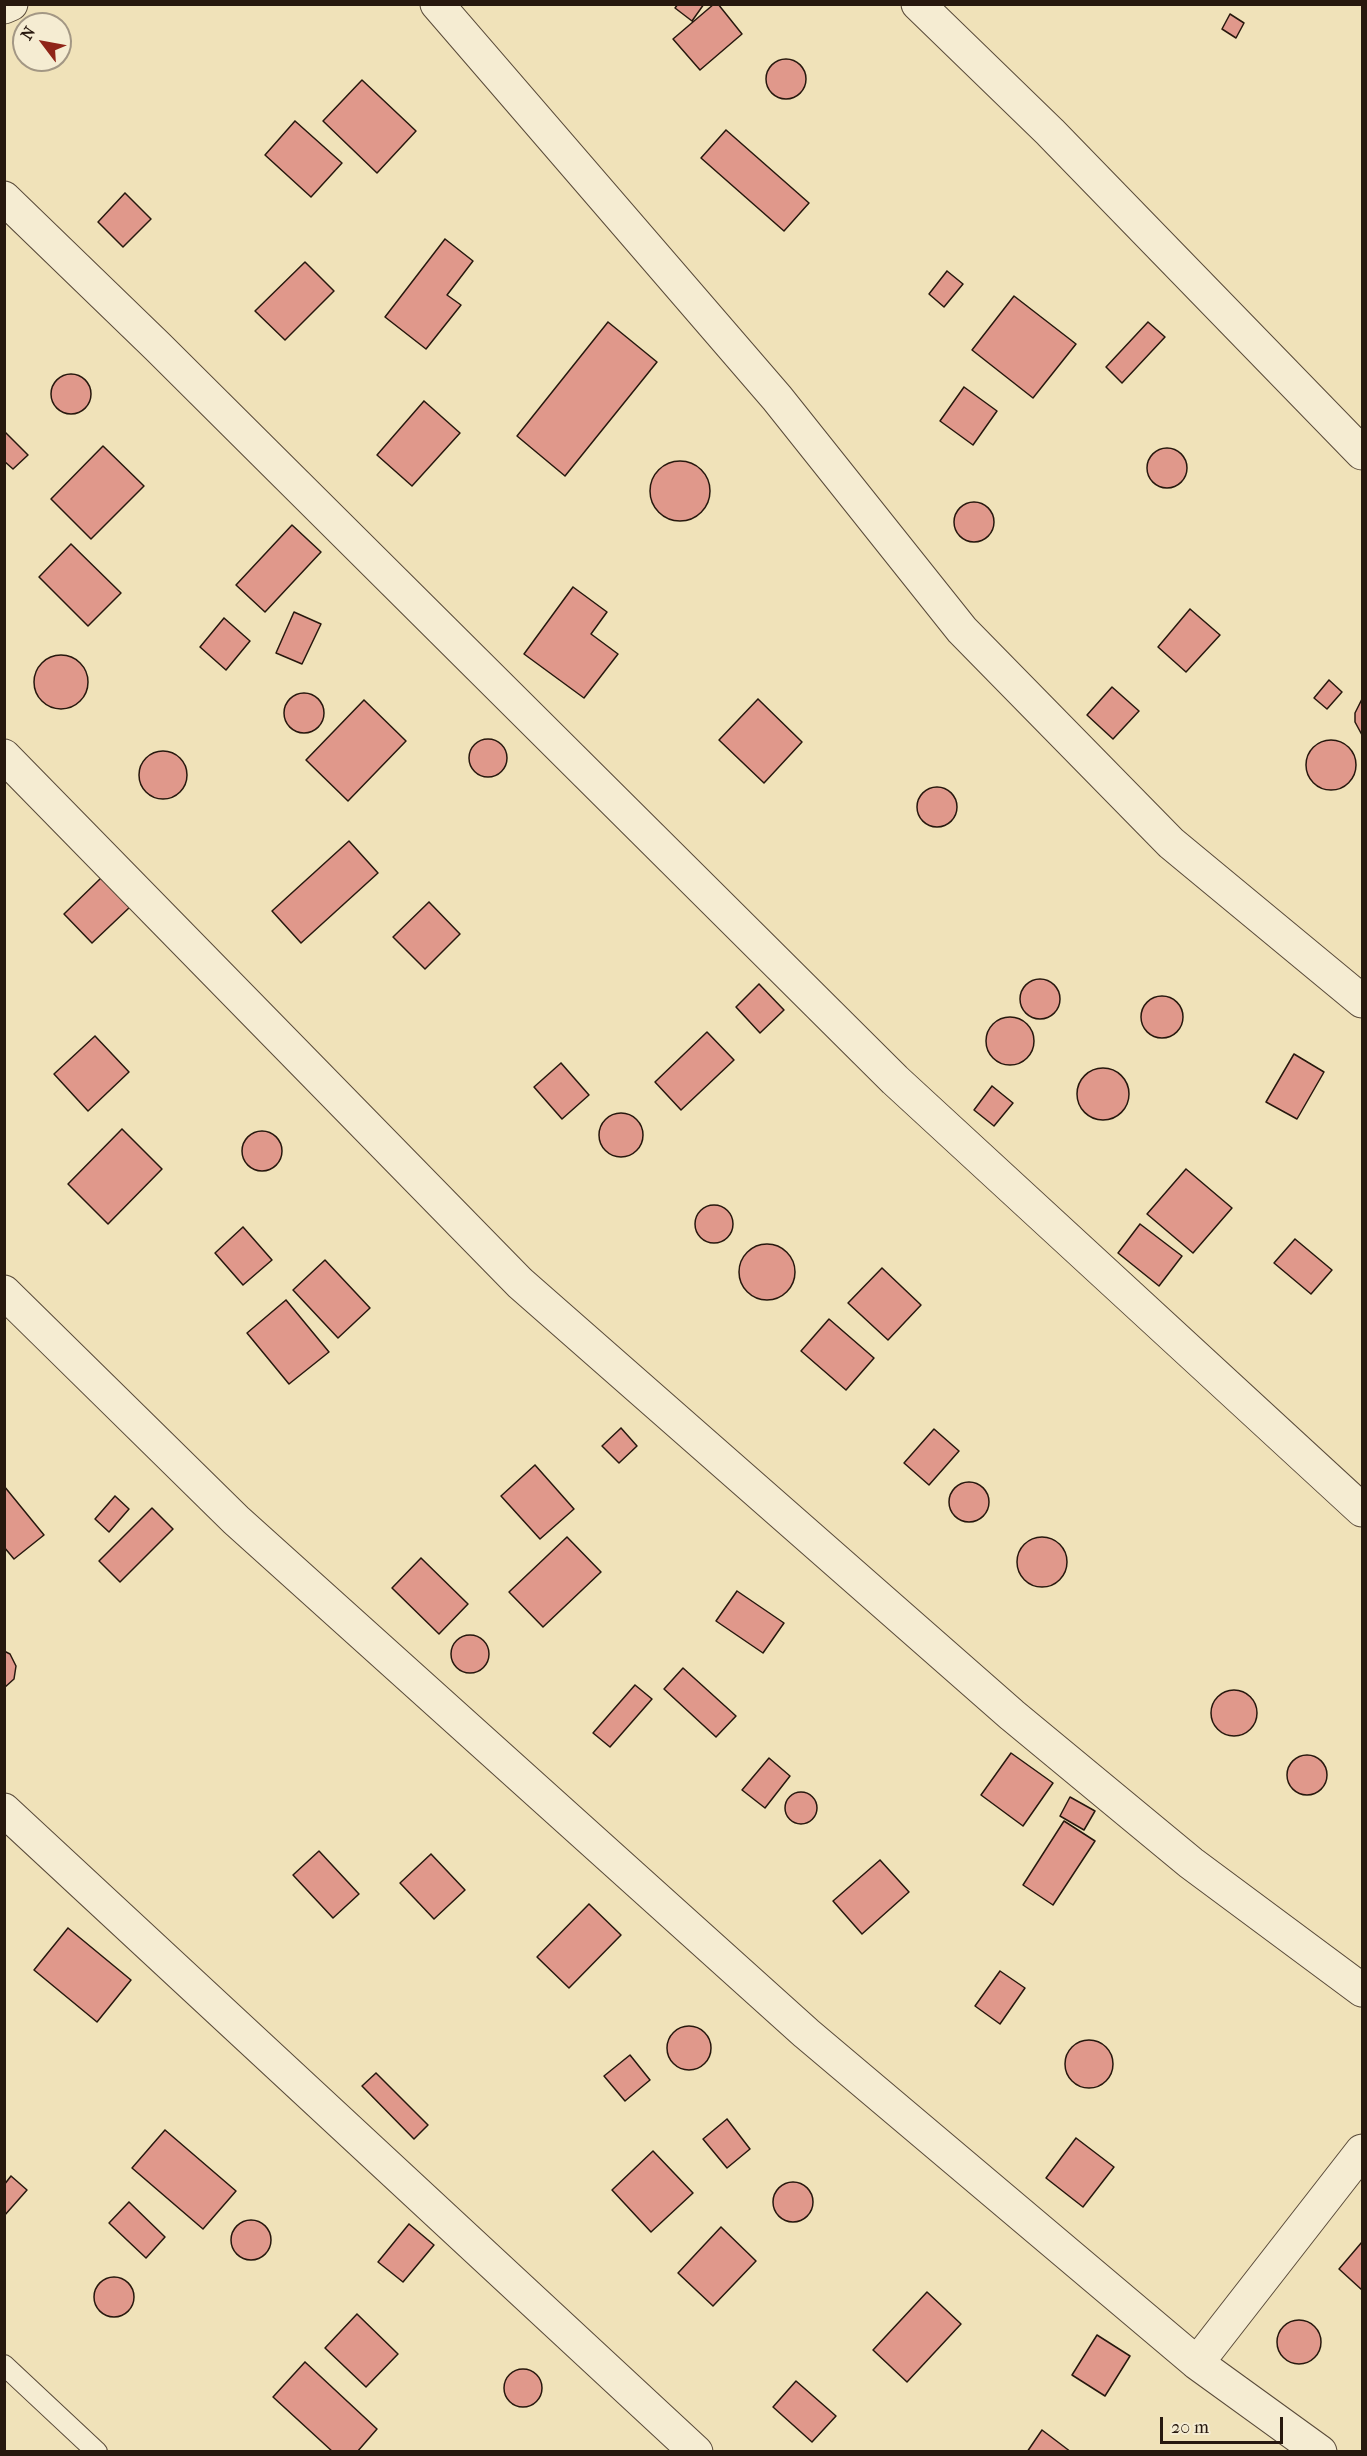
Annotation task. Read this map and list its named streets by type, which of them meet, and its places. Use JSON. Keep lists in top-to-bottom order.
{
  "scale_bar": "20 m",
  "north": "top left"
}
